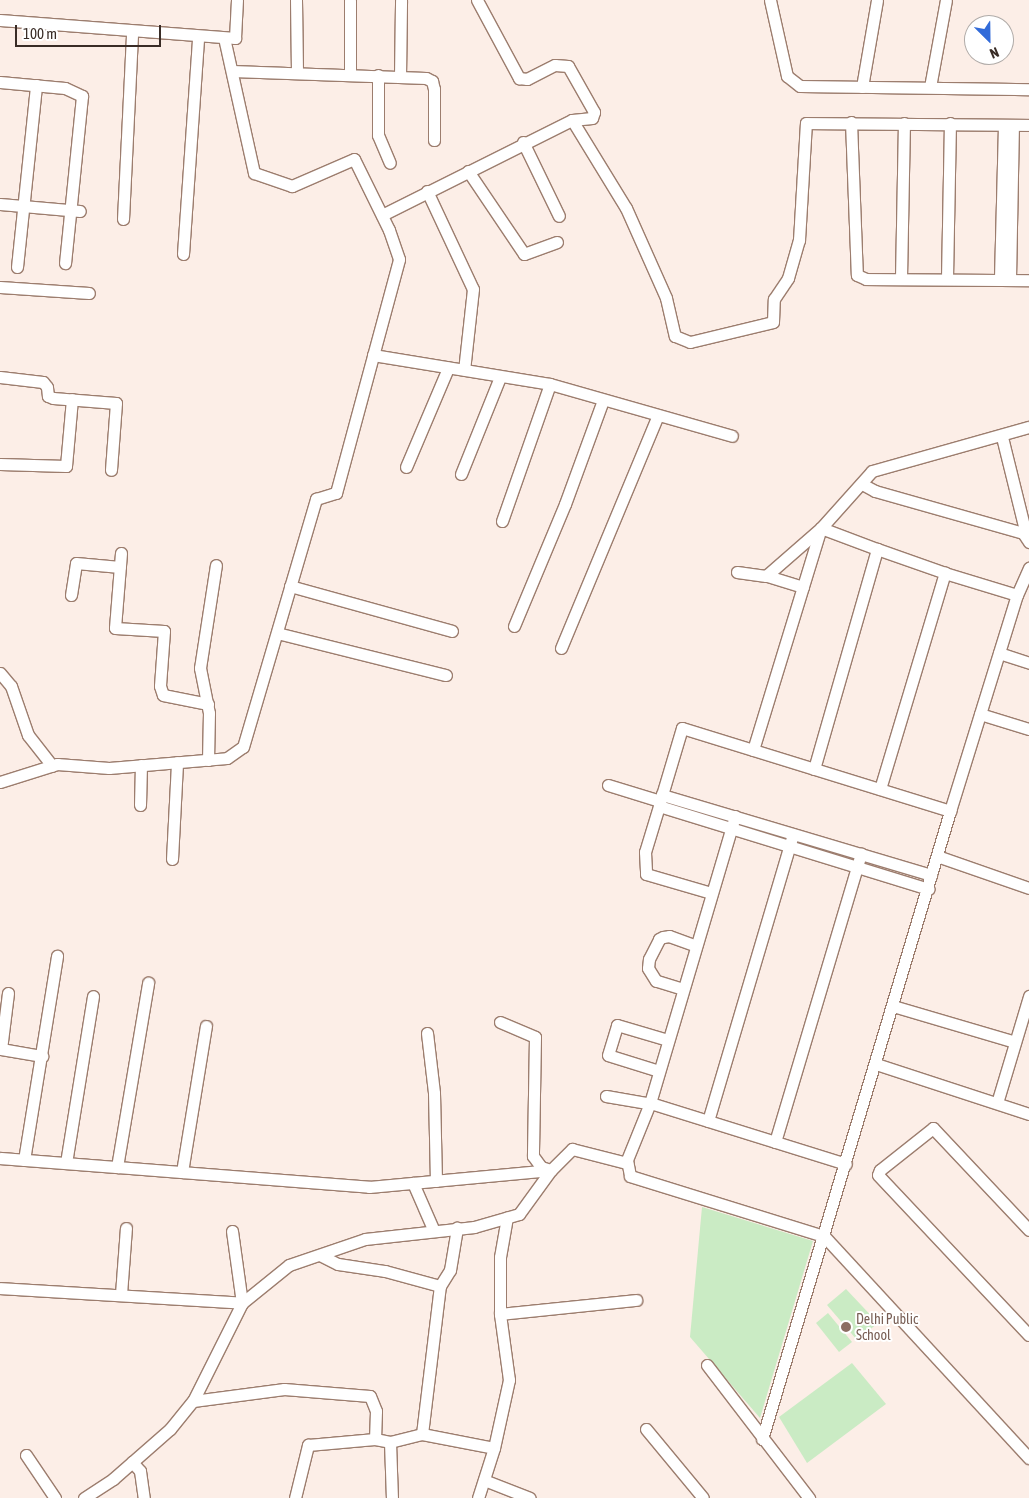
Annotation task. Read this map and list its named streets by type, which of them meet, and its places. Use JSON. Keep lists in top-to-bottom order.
{
  "places": ["Delhi Public School"],
  "scale_bar": "100 m",
  "north": "bottom right"
}
